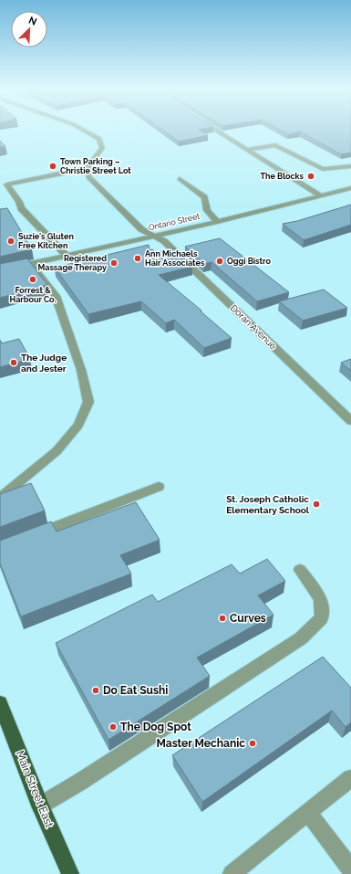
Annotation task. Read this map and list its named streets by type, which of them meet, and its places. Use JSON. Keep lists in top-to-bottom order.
{
  "streets": {
    "main road": ["Main Street East"],
    "street": ["Ontario Street", "Doran Avenue"]
  },
  "crossings": [
    ["Ontario Street", "Doran Avenue"]
  ],
  "places": [
    "Town Parking – Christie Street Lot",
    "The Blocks",
    "Suzie's Gluten Free Kitchen",
    "Ann Michaels Hair Associates",
    "Oggi Bistro",
    "Registered Massage Therapy",
    "Forrest & Harbour Co.",
    "The Judge and Jester",
    "St. Joseph Catholic Elementary School",
    "Curves",
    "Do Eat Sushi",
    "The Dog Spot",
    "Master Mechanic"
  ],
  "north": "top right"
}
